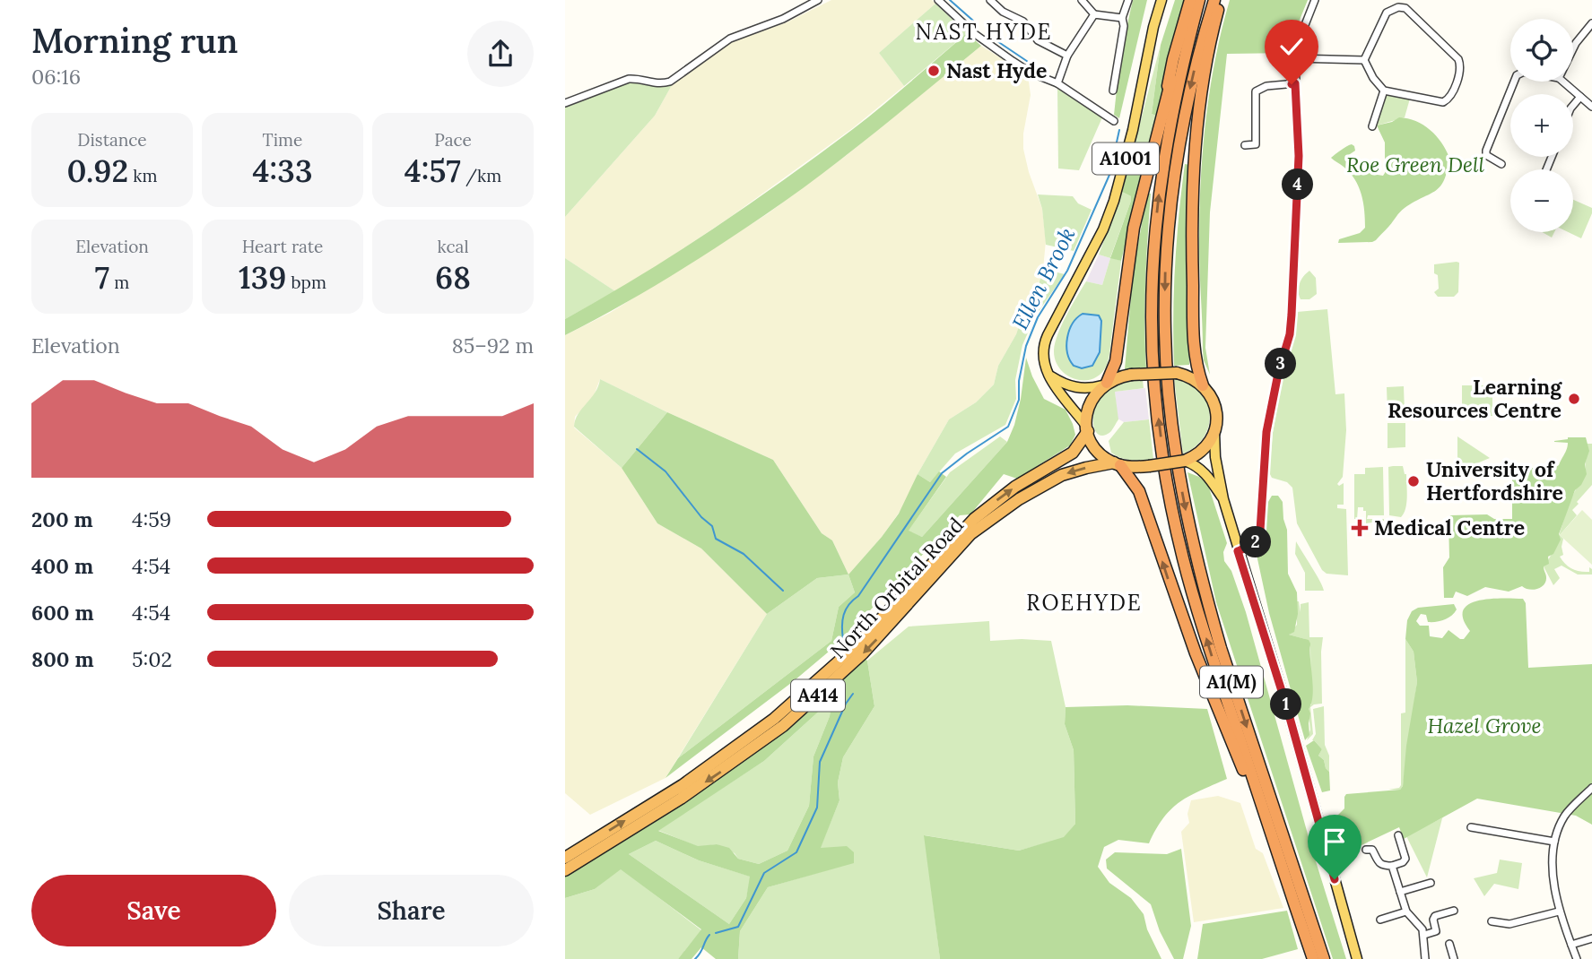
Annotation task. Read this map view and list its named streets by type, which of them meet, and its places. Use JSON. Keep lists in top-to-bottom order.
{
  "streets": {
    "highway": ["North Orbital Road", "A1(M)", "A414"],
    "main road": ["A1001"]
  },
  "crossings": [
    ["A1001", "North Orbital Road"]
  ],
  "districts": ["NAST HYDE", "ROEHYDE"],
  "water": ["Ellen Brook"],
  "parks": ["Roe Green Dell", "Hazel Grove"],
  "places": {
    "other": ["Nast Hyde", "Learning Resources Centre", "University of Hertfordshire"],
    "health": ["Medical Centre"]
  },
  "page": {
    "heading": ["Morning run", "06:16"],
    "map_buttons": ["+", "−"],
    "stats": [
      ["Distance", "0.92 km"],
      ["Time", "4:33"],
      ["Pace", "4:57 /km"],
      ["Elevation", "7 m"],
      ["Heart rate", "139 bpm"],
      ["kcal", "68"]
    ],
    "pins": [
      "4",
      "3",
      "2",
      "1"
    ],
    "chart": ["Elevation", "85–92 m"],
    "list": [
      {
        "name": "200 m",
        "note": "4:59"
      },
      {
        "name": "400 m",
        "note": "4:54"
      },
      {
        "name": "600 m",
        "note": "4:54"
      },
      {
        "name": "800 m",
        "note": "5:02"
      }
    ],
    "buttons": ["Save", "Share"]
  }
}
